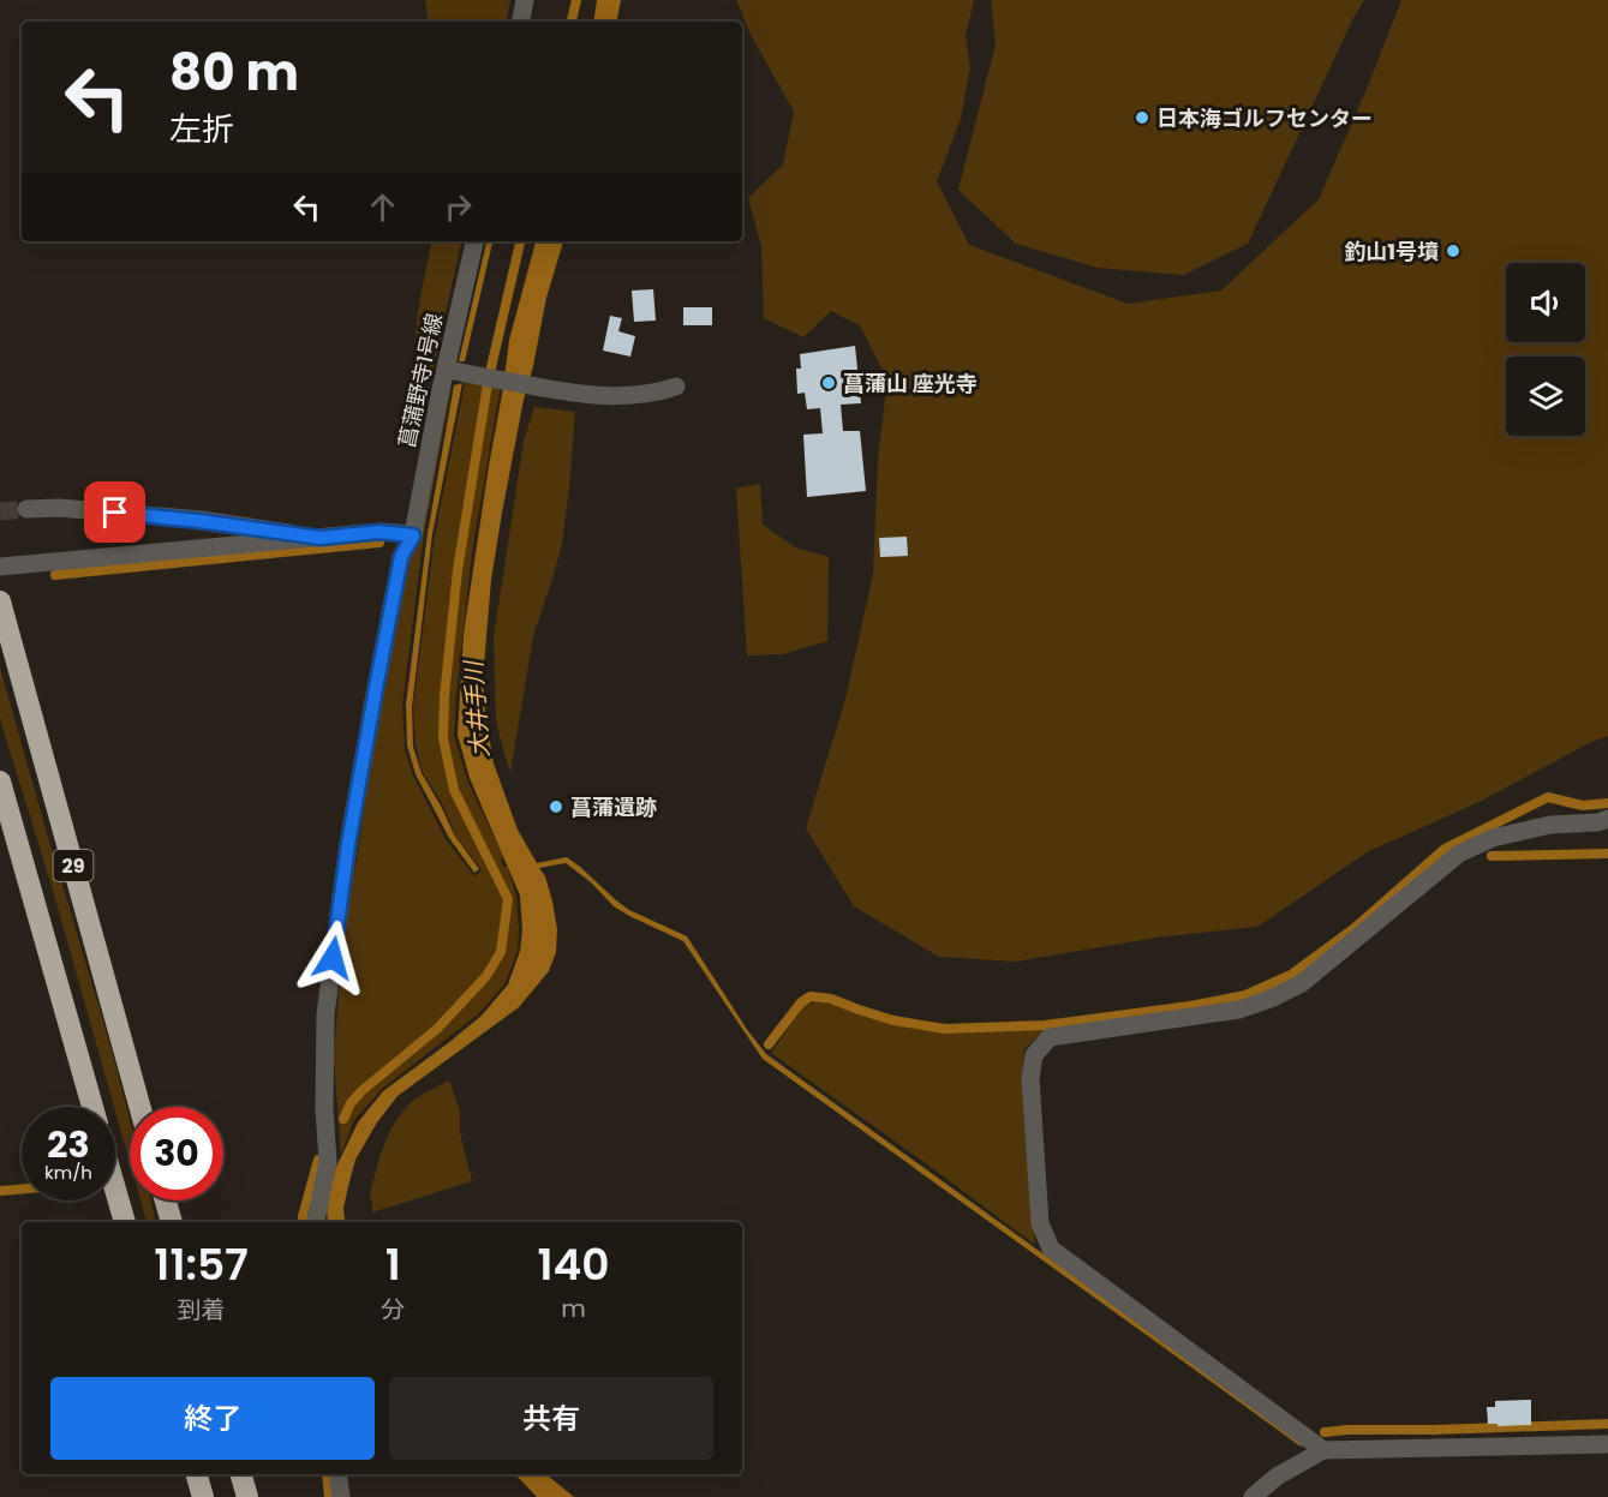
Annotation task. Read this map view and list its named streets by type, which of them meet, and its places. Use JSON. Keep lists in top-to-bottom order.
{
  "streets": {
    "highway": ["29"],
    "street": ["菖蒲野寺1号線"]
  },
  "water": ["大井手川"],
  "places": [
    "日本海ゴルフセンター",
    "釣山1号墳",
    "菖蒲山 座光寺",
    "菖蒲遺跡"
  ],
  "page": {
    "turn": ["80 m", "左折"],
    "speed": "23 km/h",
    "limit": "30",
    "eta": [
      "11:57",
      "到着",
      "1",
      "分",
      "140",
      "m"
    ],
    "buttons": ["終了", "共有"]
  }
}
